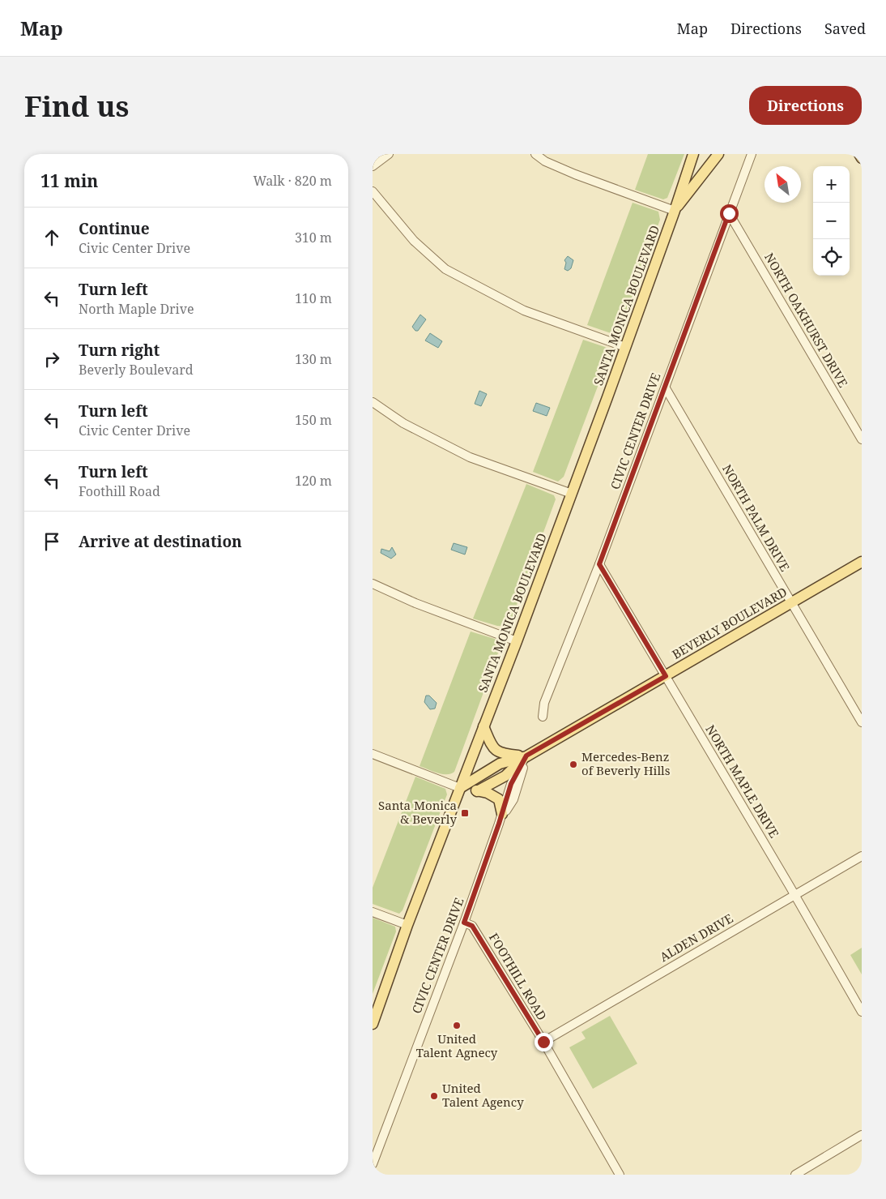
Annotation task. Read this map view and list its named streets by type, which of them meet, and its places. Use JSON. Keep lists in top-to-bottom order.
{
  "streets": {
    "main road": ["SANTA MONICA BOULEVARD", "BEVERLY BOULEVARD"],
    "street": [
      "NORTH OAKHURST DRIVE",
      "CIVIC CENTER DRIVE",
      "NORTH PALM DRIVE",
      "NORTH MAPLE DRIVE",
      "ALDEN DRIVE",
      "FOOTHILL ROAD"
    ]
  },
  "crossings": [
    ["SANTA MONICA BOULEVARD", "BEVERLY BOULEVARD"],
    ["NORTH OAKHURST DRIVE", "CIVIC CENTER DRIVE"],
    ["CIVIC CENTER DRIVE", "NORTH PALM DRIVE"],
    ["CIVIC CENTER DRIVE", "BEVERLY BOULEVARD"],
    ["CIVIC CENTER DRIVE", "NORTH MAPLE DRIVE"],
    ["CIVIC CENTER DRIVE", "FOOTHILL ROAD"],
    ["NORTH PALM DRIVE", "BEVERLY BOULEVARD"],
    ["BEVERLY BOULEVARD", "NORTH MAPLE DRIVE"],
    ["NORTH MAPLE DRIVE", "ALDEN DRIVE"],
    ["ALDEN DRIVE", "FOOTHILL ROAD"]
  ],
  "places": {
    "other": ["Mercedes-Benz of Beverly Hills", "United Talent Agnecy", "United Talent Agency"],
    "transit": ["Santa Monica & Beverly"]
  },
  "north": "top left",
  "page": {
    "header": "Map",
    "nav": ["Map", "Directions", "Saved"],
    "buttons": "Directions",
    "title": "Find us",
    "heading": ["11 min", "Walk · 820 m"],
    "map_buttons": ["+", "−"],
    "list": [
      ["Continue", "Civic Center Drive", "310 m"],
      ["Turn left", "North Maple Drive", "110 m"],
      ["Turn right", "Beverly Boulevard", "130 m"],
      ["Turn left", "Civic Center Drive", "150 m"],
      ["Turn left", "Foothill Road", "120 m"],
      "Arrive at destination"
    ]
  }
}
